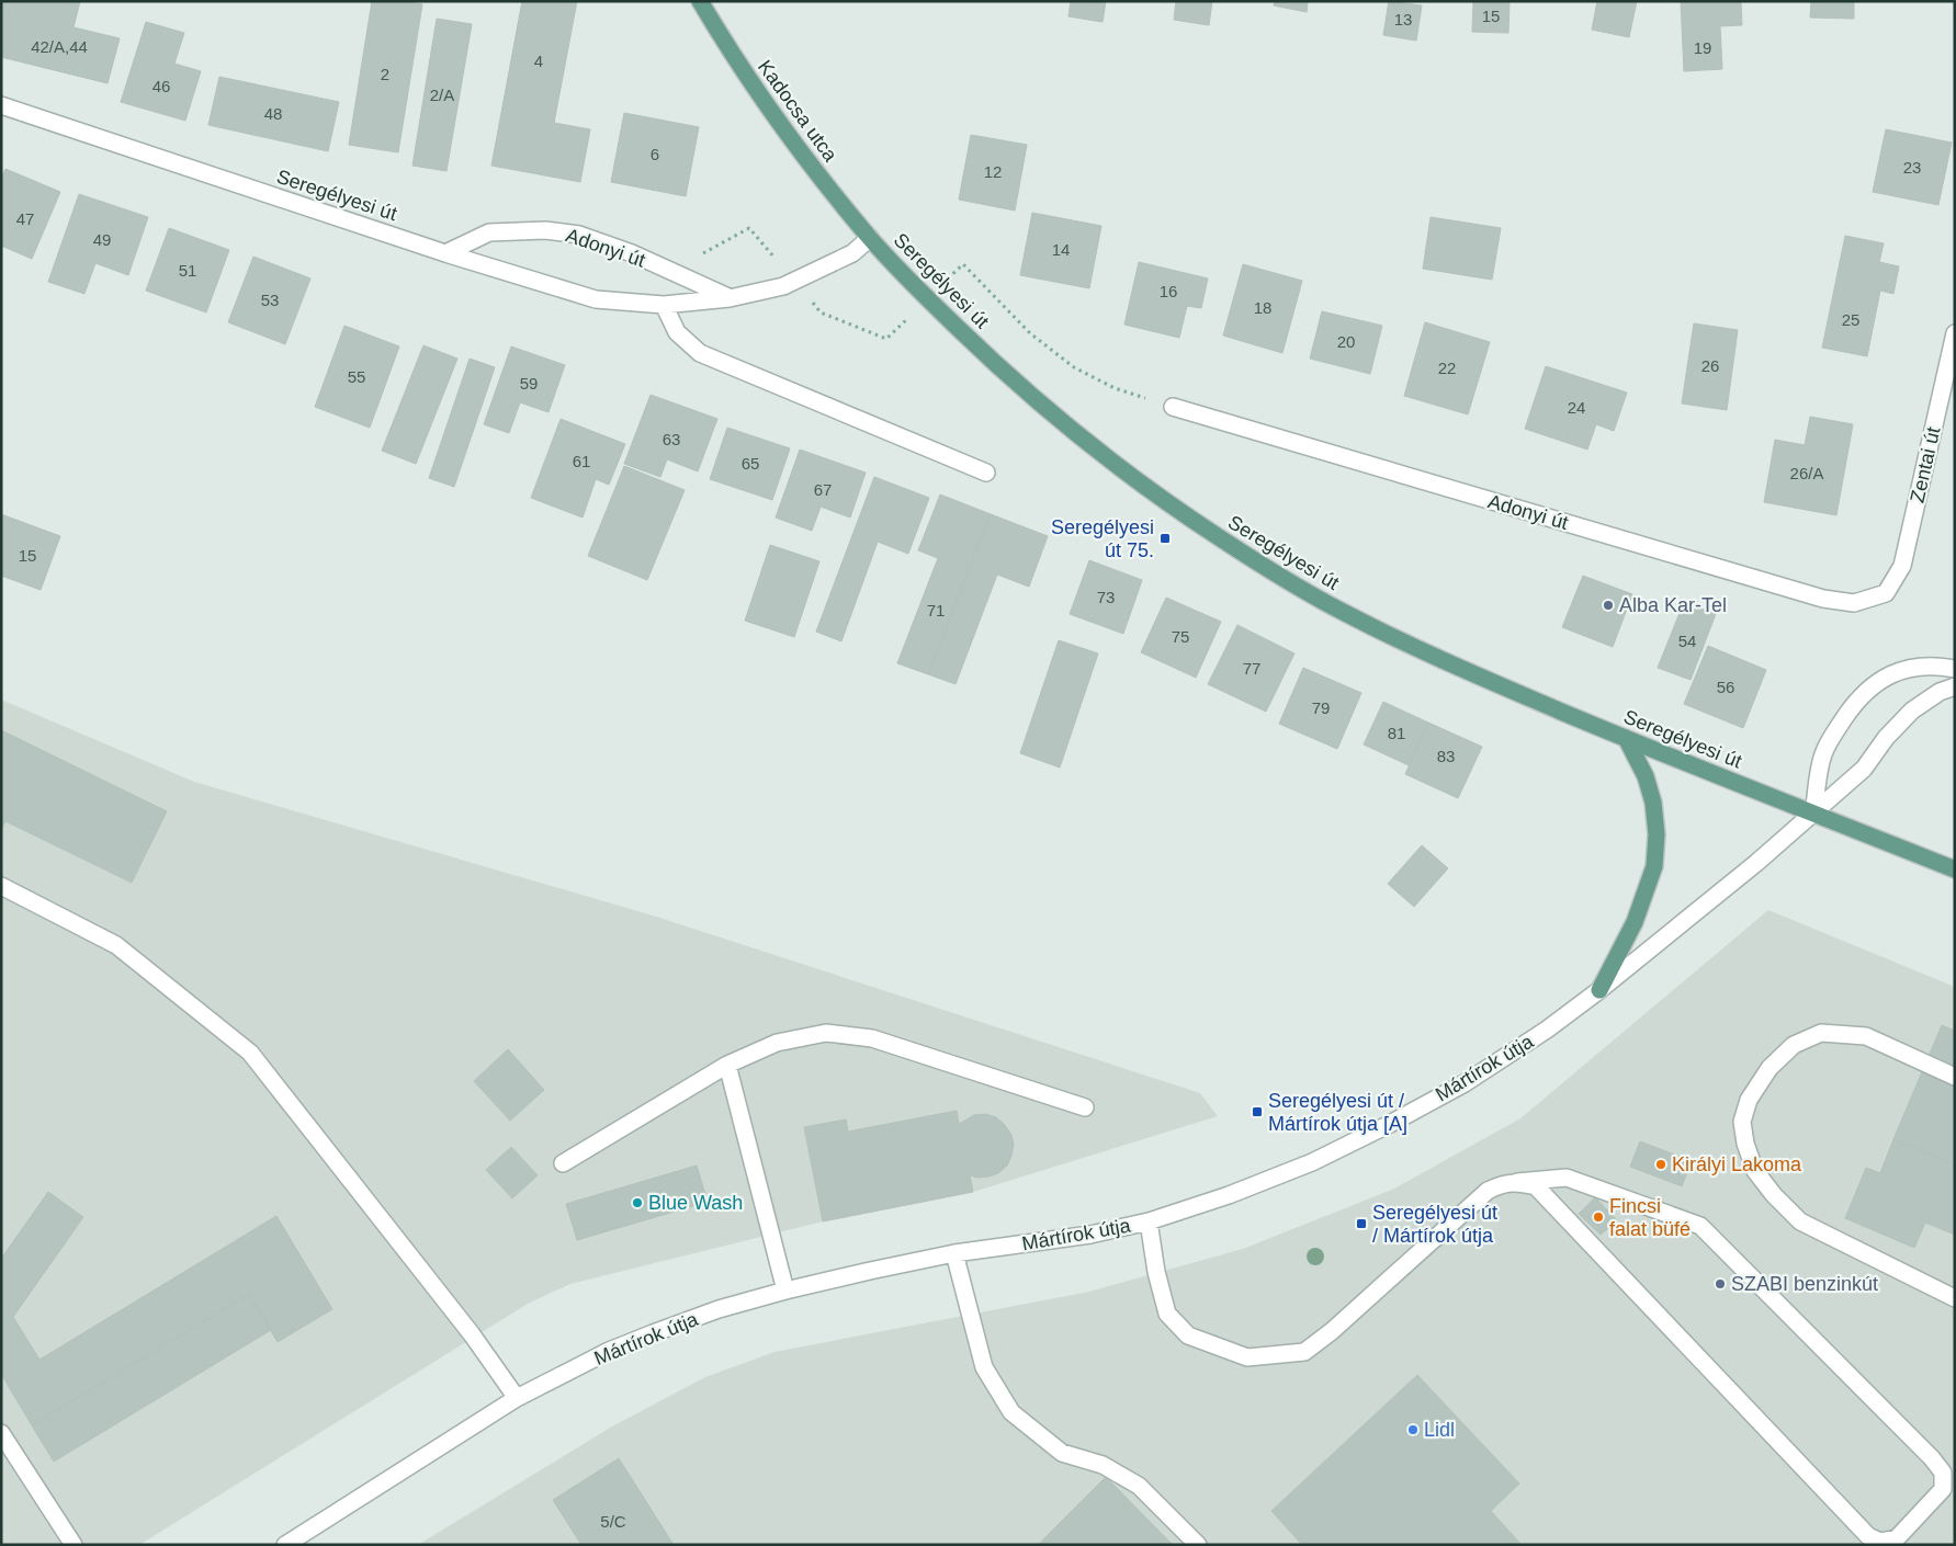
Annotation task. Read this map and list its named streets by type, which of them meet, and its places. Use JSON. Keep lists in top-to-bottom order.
{
  "streets": {
    "main road": ["Kadocsa utca", "Seregélyesi út"],
    "street": ["Adonyi út", "Zentai út", "Mártírok útja"]
  },
  "crossings": [
    ["Kadocsa utca", "Seregélyesi út"],
    ["Seregélyesi út", "Adonyi út"],
    ["Seregélyesi út", "Mártírok útja"],
    ["Adonyi út", "Zentai út"]
  ],
  "places": {
    "transit": ["Seregélyesi út 75.", "Seregélyesi út / Mártírok útja [A]", "Seregélyesi út / Mártírok útja"],
    "other": [
      "Alba Kar-Tel",
      "Királyi Lakoma",
      "Blue Wash",
      "Fincsi falat büfé",
      "SZABI benzinkút",
      "Lidl"
    ]
  },
  "house_numbers": [
    "15",
    "13",
    "42/A,44",
    "19",
    "4",
    "2",
    "46",
    "2/A",
    "48",
    "6",
    "23",
    "12",
    "47",
    "49",
    "14",
    "51",
    "16",
    "53",
    "18",
    "25",
    "20",
    "26",
    "22",
    "55",
    "59",
    "24",
    "63",
    "61",
    "65",
    "26/A",
    "67",
    "15",
    "73",
    "71",
    "75",
    "54",
    "77",
    "56",
    "79",
    "81",
    "83",
    "5/C"
  ]
}
